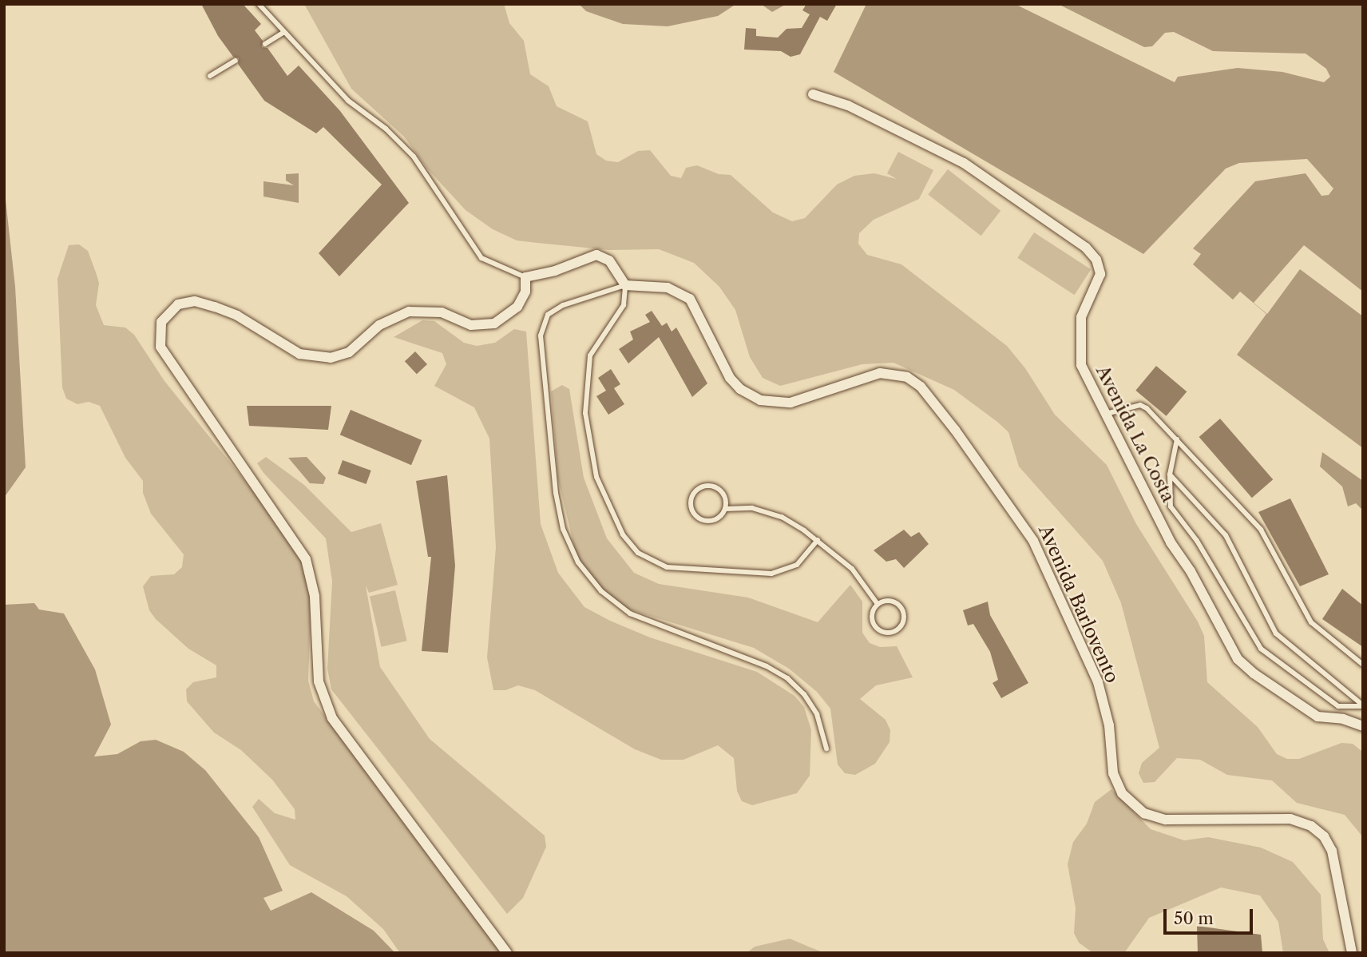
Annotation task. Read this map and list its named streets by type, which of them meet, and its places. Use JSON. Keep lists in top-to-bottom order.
{
  "streets": {
    "street": ["Avenida La Costa", "Avenida Barlovento"]
  },
  "scale_bar": "50 m"
}
